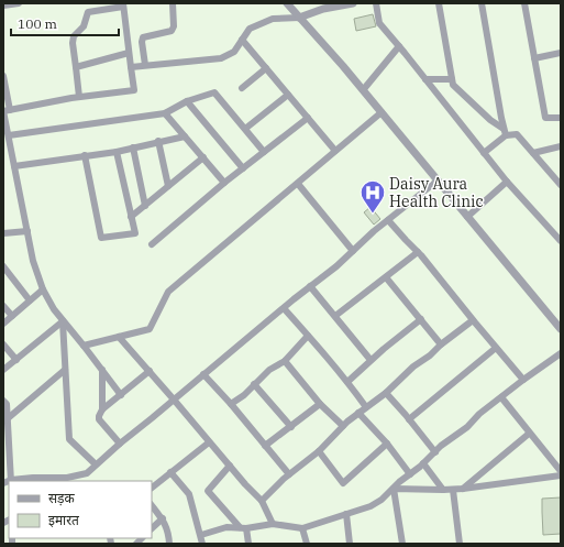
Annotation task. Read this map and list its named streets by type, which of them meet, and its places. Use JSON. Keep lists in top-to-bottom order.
{
  "places": {
    "hospital": ["Daisy Aura Health Clinic"]
  },
  "legend": ["सड़क", "इमारत"],
  "scale_bar": "100 m"
}
